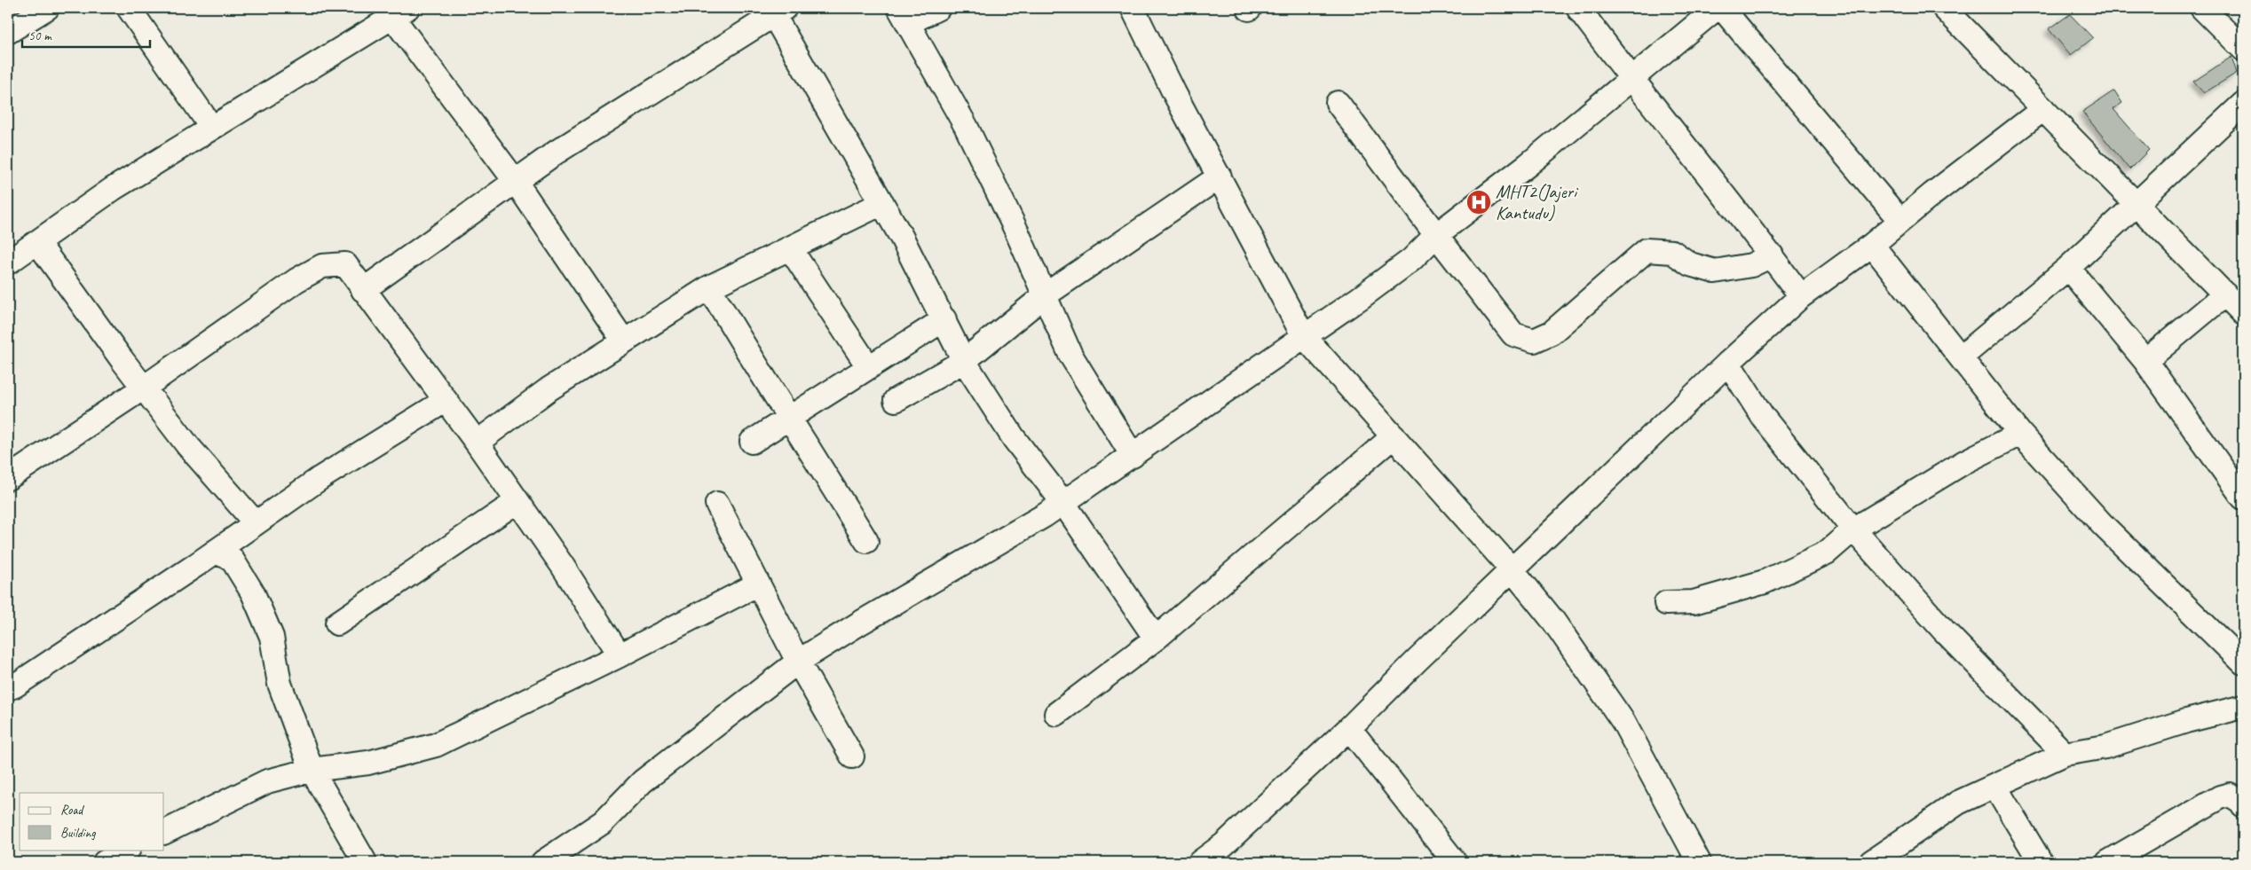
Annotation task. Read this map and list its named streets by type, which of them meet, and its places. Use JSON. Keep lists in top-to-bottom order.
{
  "places": {
    "hospital": ["MHT2(Jajeri Kantudu)"]
  },
  "legend": ["Road", "Building"],
  "scale_bar": "50 m"
}
